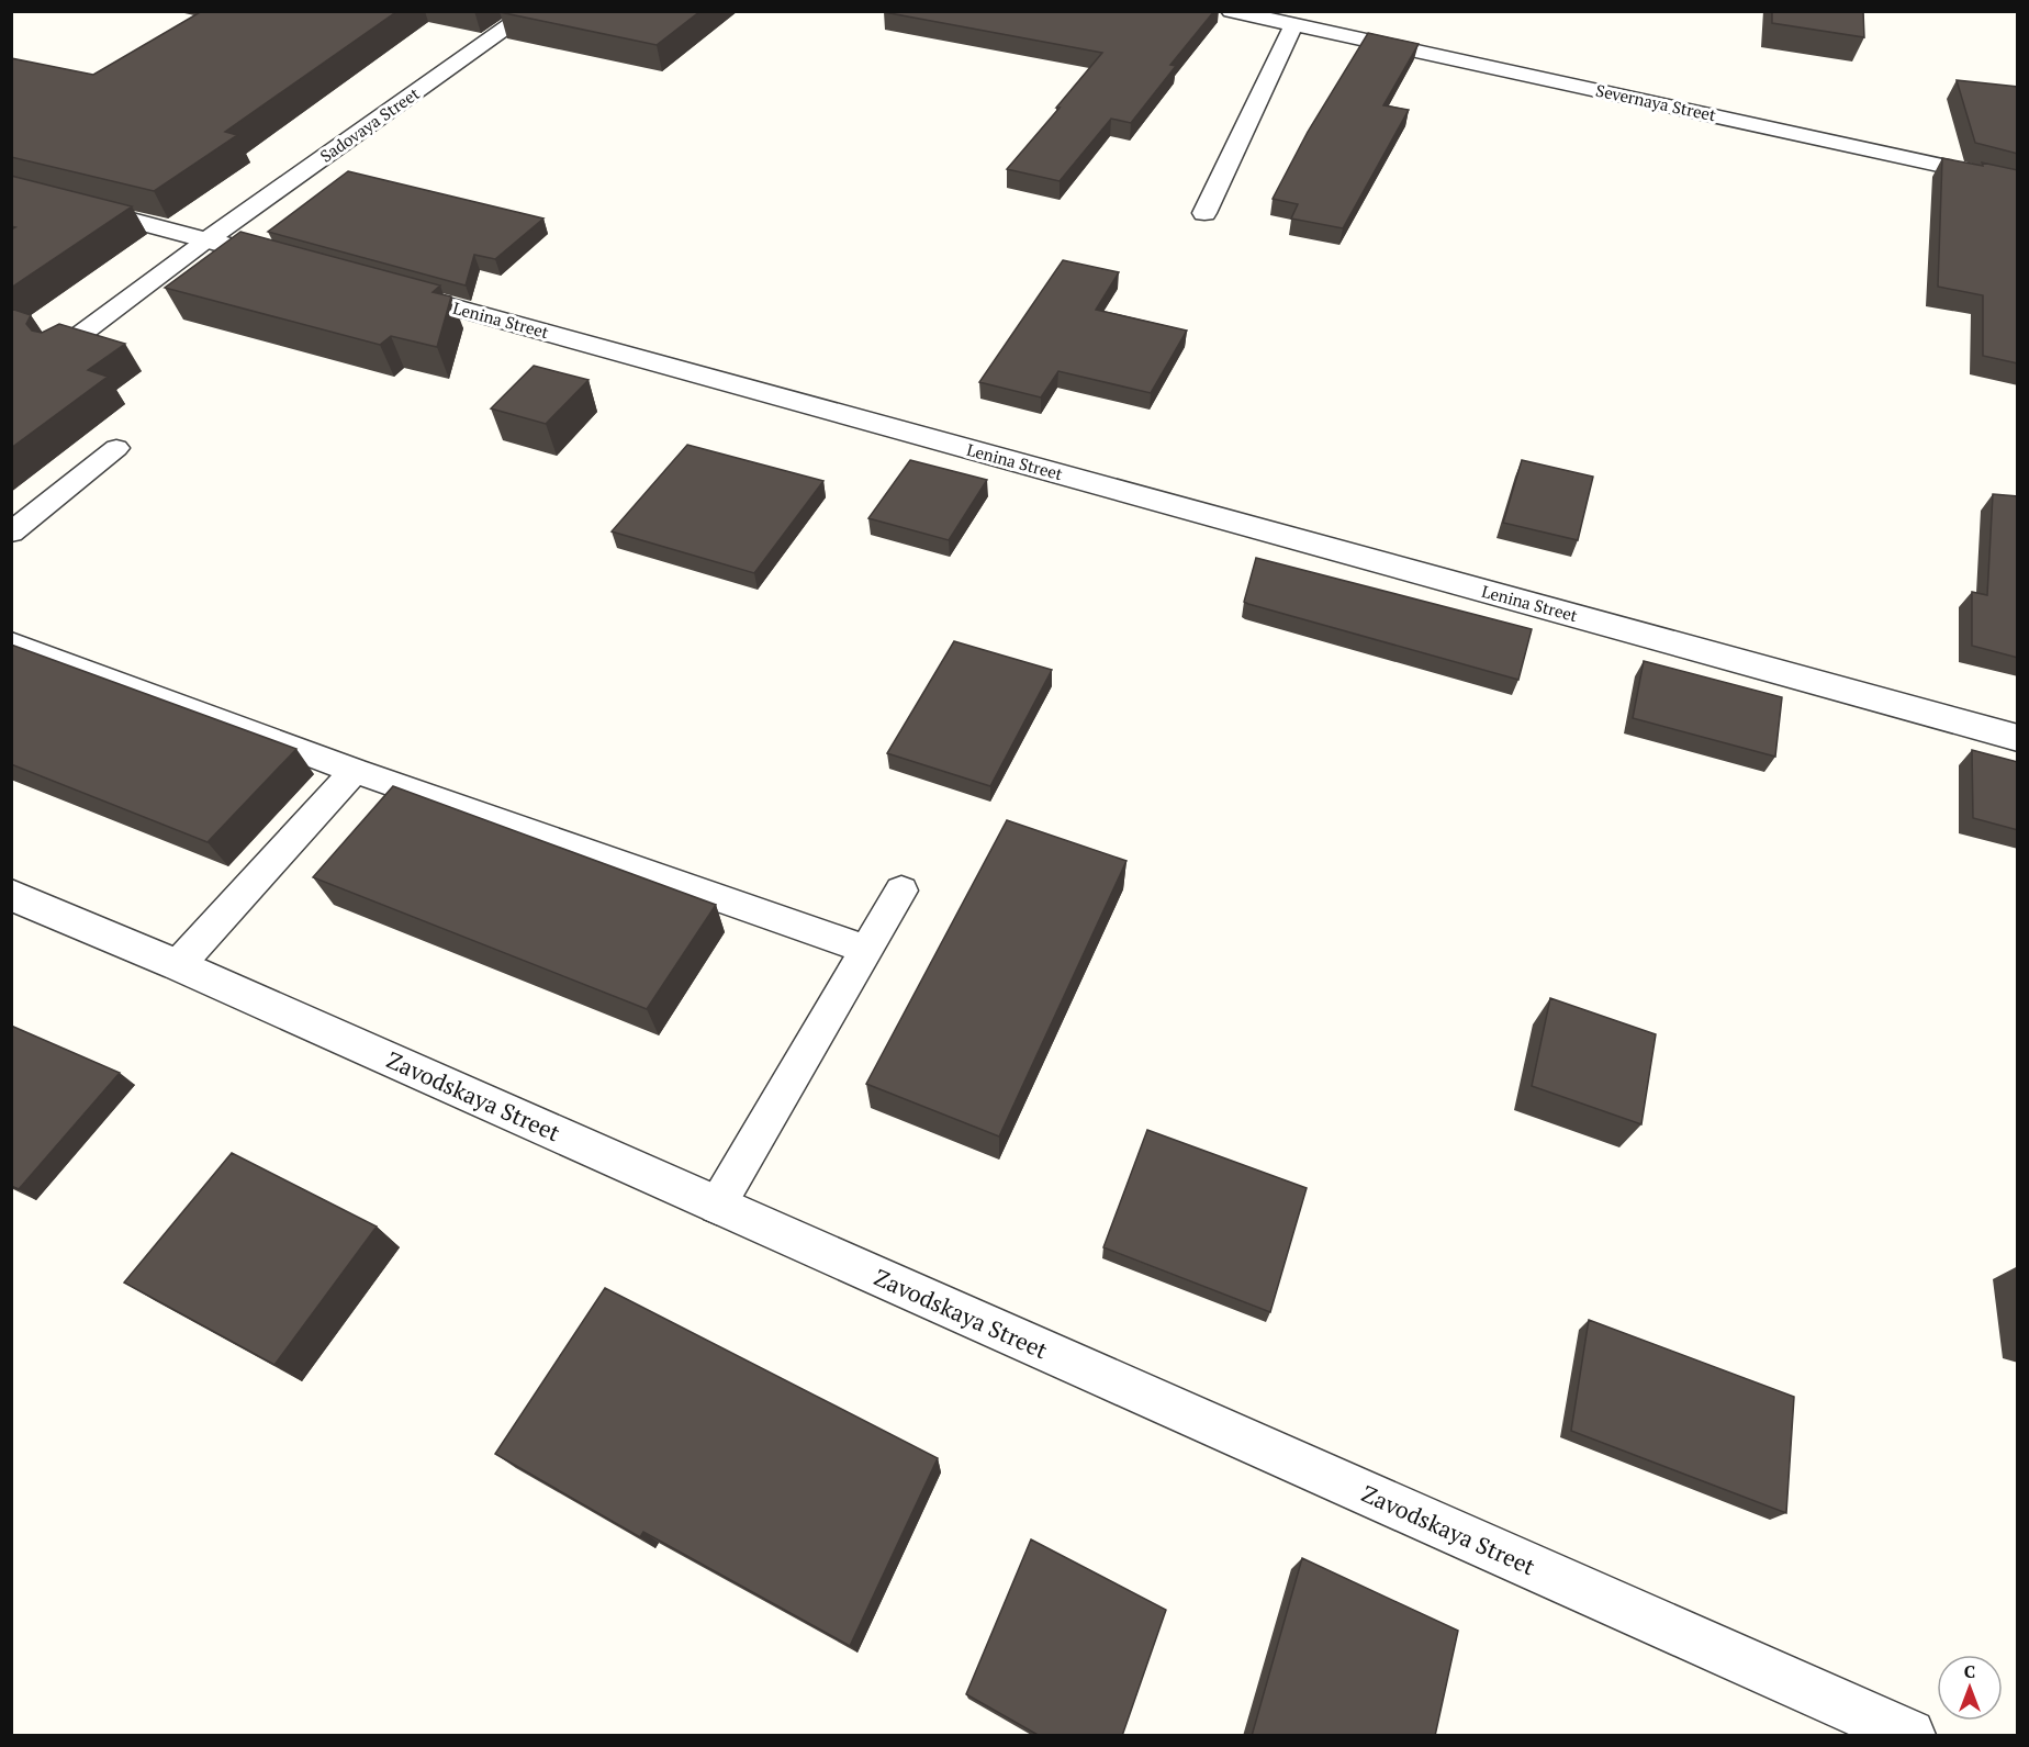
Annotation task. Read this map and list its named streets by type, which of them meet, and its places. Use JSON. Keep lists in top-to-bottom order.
{
  "streets": {
    "street": [
      "Severnaya Street",
      "Sadovaya Street",
      "Lenina Street",
      "Zavodskaya Street"
    ]
  },
  "north": "top"
}
